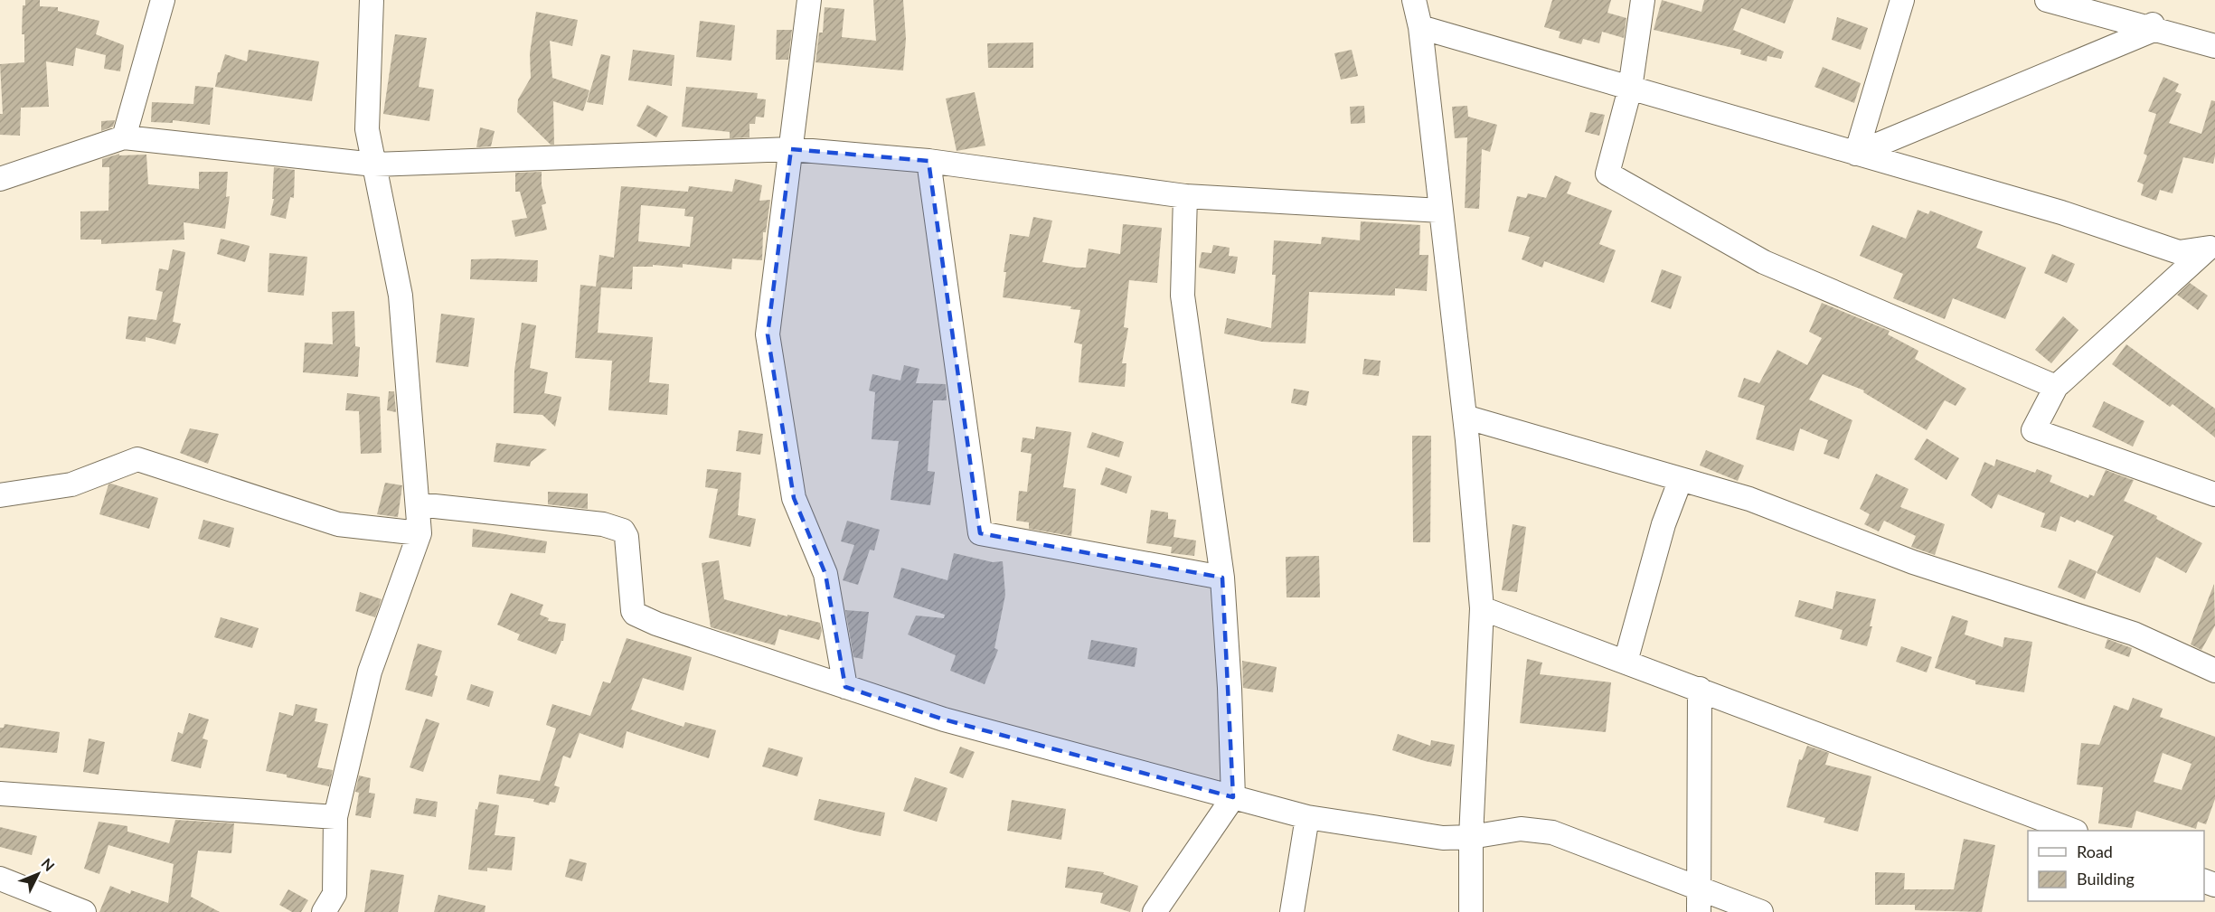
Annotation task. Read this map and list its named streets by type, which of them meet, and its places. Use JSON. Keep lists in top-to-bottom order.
{
  "legend": ["Road", "Building"],
  "north": "top right"
}
